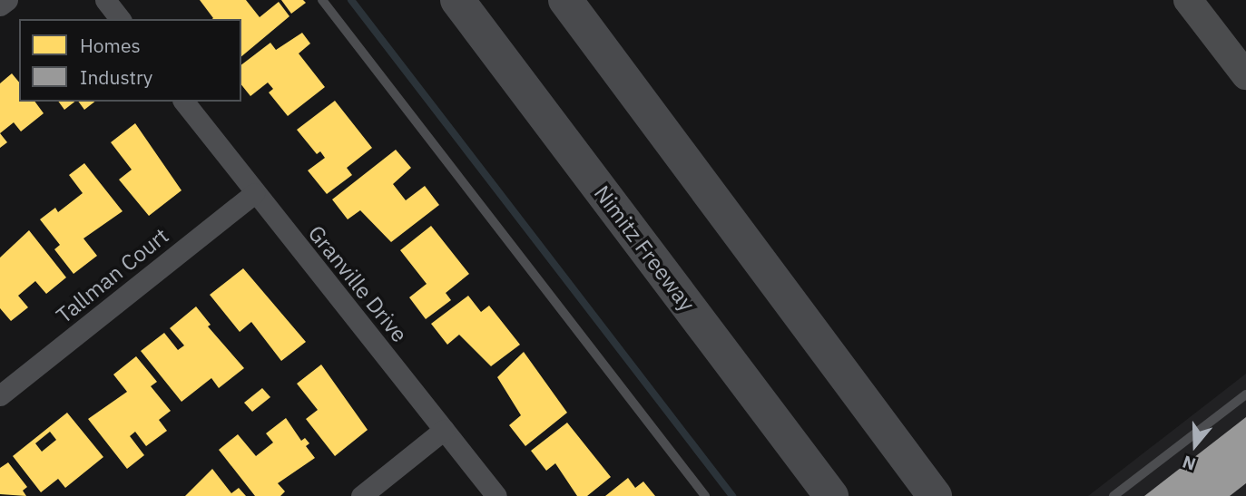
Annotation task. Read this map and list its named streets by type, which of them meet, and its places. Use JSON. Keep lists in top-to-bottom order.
{
  "streets": {
    "highway": ["Nimitz Freeway"],
    "street": ["Tallman Court", "Granville Drive"]
  },
  "crossings": [
    ["Tallman Court", "Granville Drive"]
  ],
  "legend": ["Homes", "Industry"],
  "north": "bottom"
}
